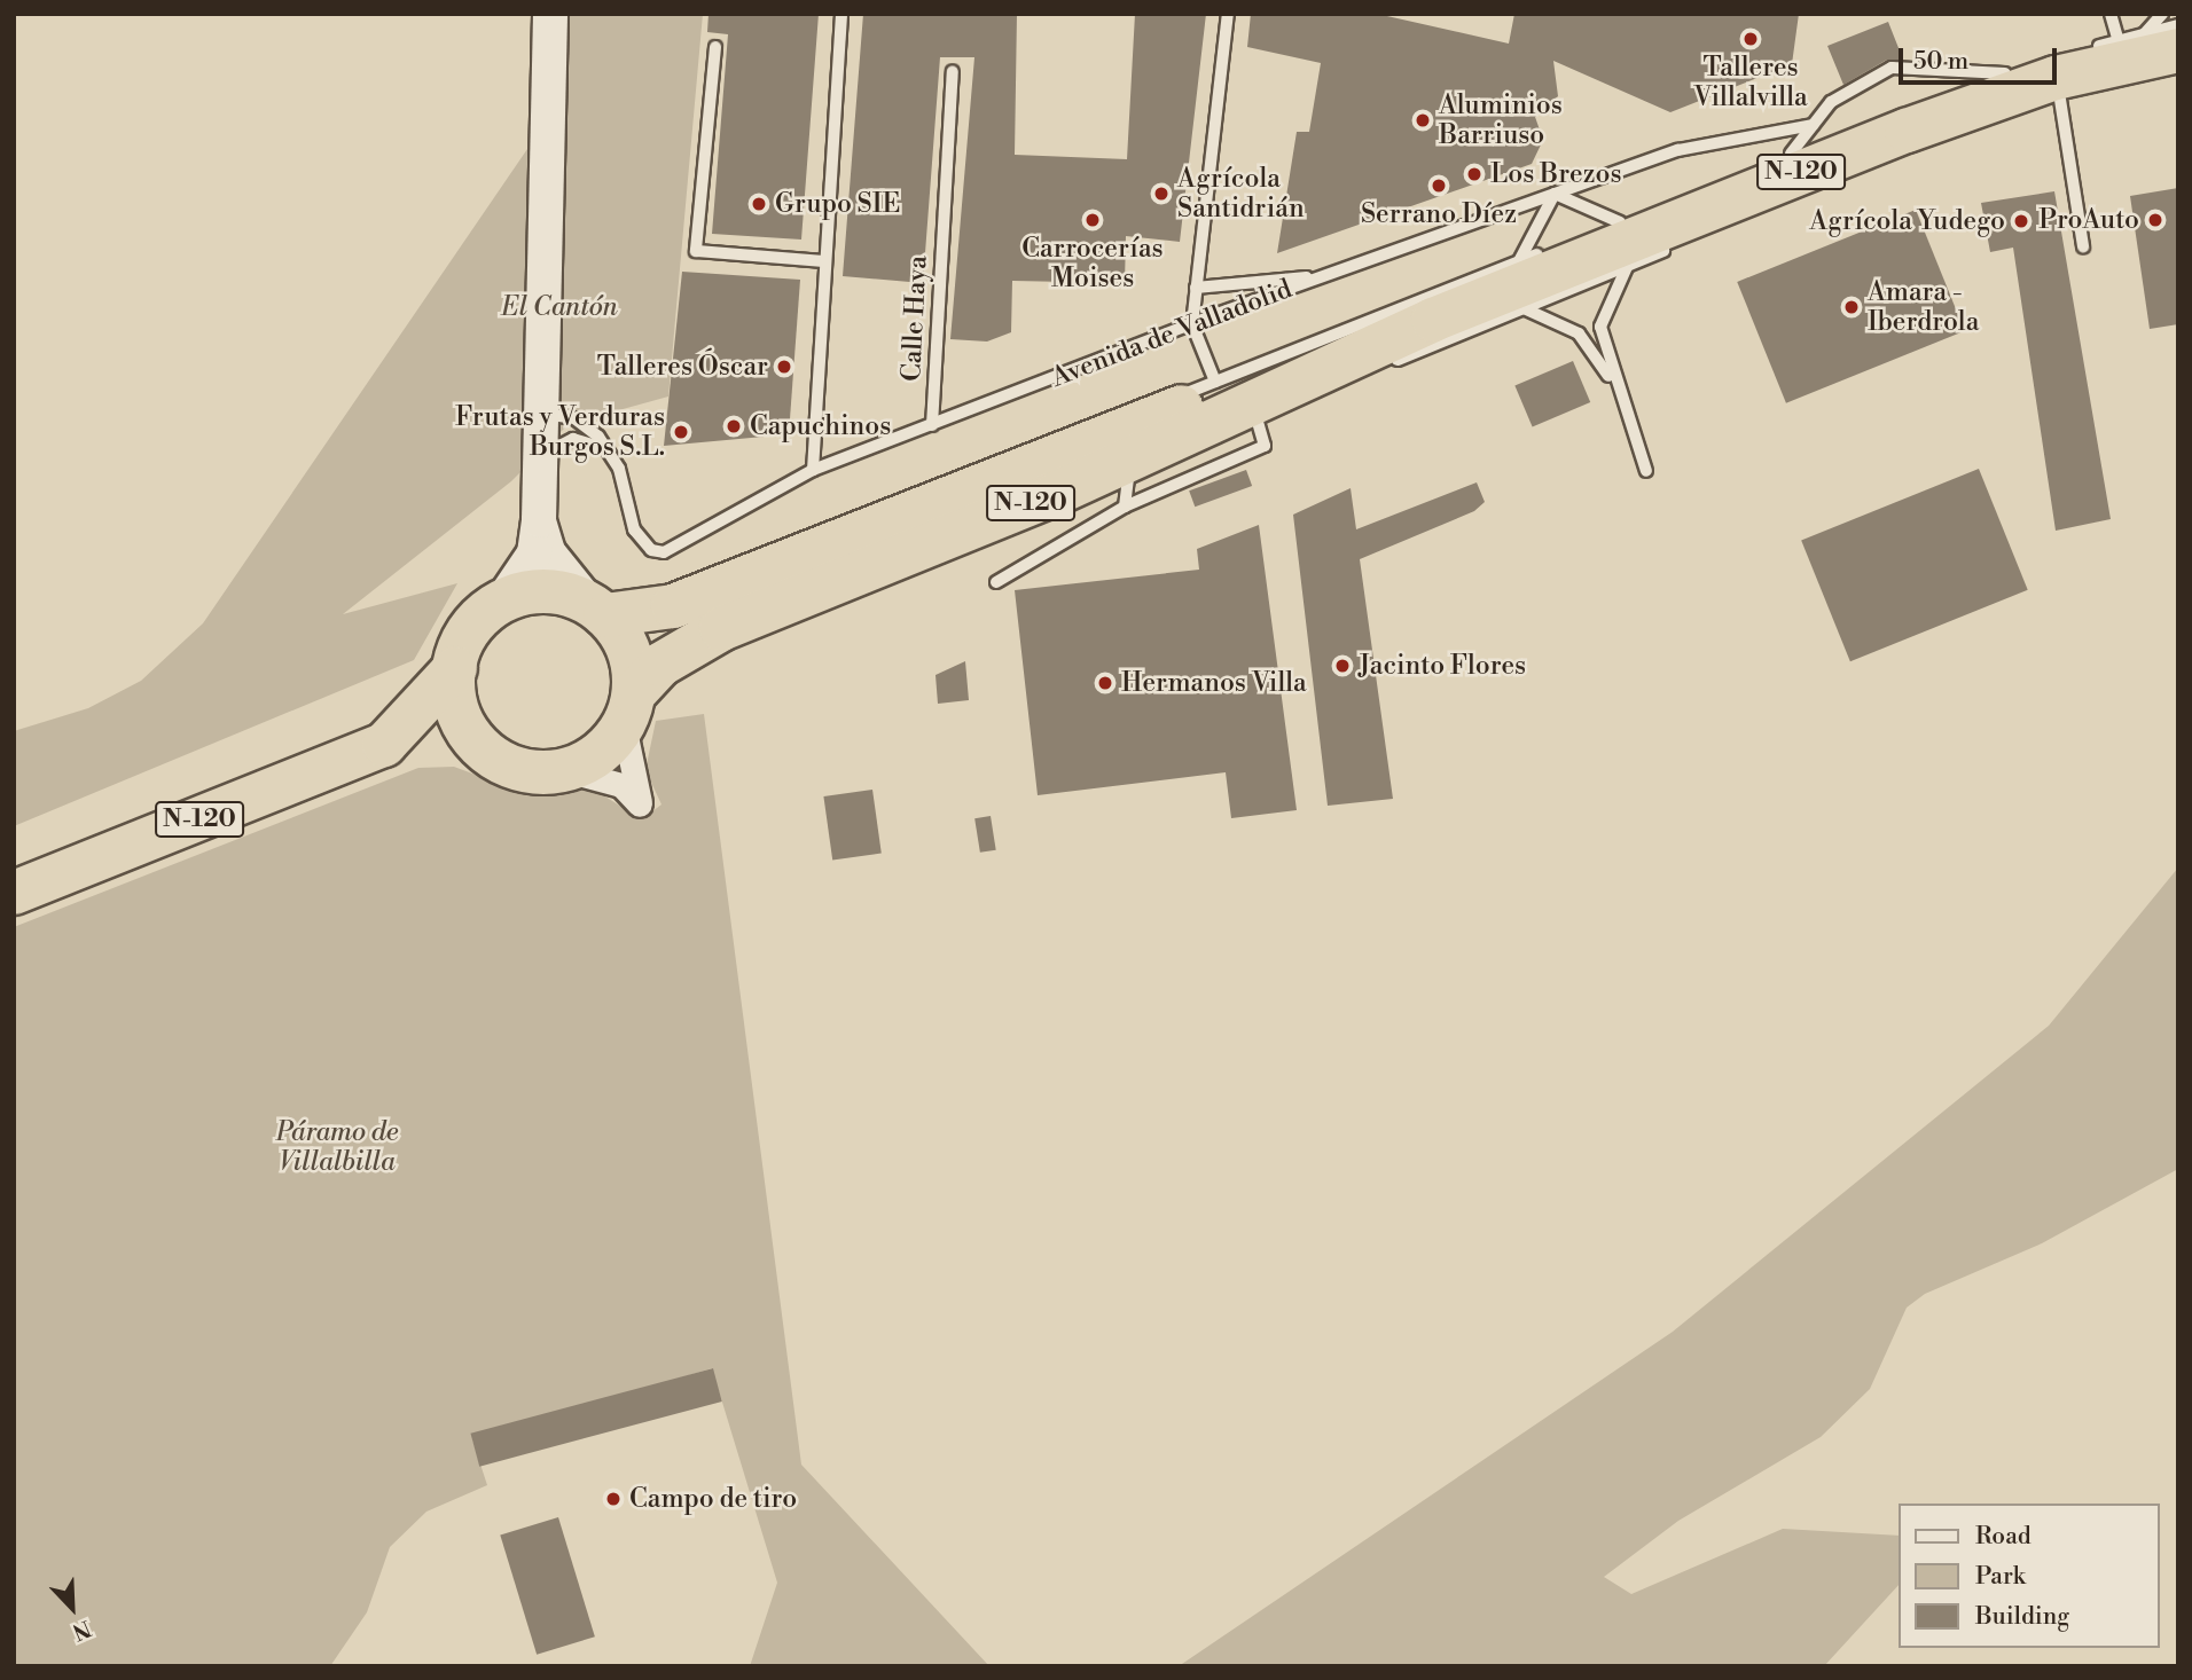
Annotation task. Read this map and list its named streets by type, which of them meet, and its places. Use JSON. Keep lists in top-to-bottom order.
{
  "streets": {
    "highway": ["N-120"],
    "lane": ["Calle Haya", "Avenida de Valladolid"]
  },
  "crossings": [
    ["Calle Haya", "Avenida de Valladolid"]
  ],
  "parks": ["El Cantón", "Páramo de Villalbilla"],
  "places": [
    "Talleres Villalvilla",
    "Aluminios Barriuso",
    "Los Brezos",
    "Serrano Díez",
    "Agrícola Santidrián",
    "Grupo SIE",
    "Carrocerías Moises",
    "ProAuto",
    "Agrícola Yudego",
    "Amara - Iberdrola",
    "Talleres Óscar",
    "Capuchinos",
    "Frutas y Verduras Burgos S.L.",
    "Jacinto Flores",
    "Hermanos Villa",
    "Campo de tiro"
  ],
  "legend": ["Road", "Park", "Building"],
  "scale_bar": "50 m",
  "north": "bottom right"
}
